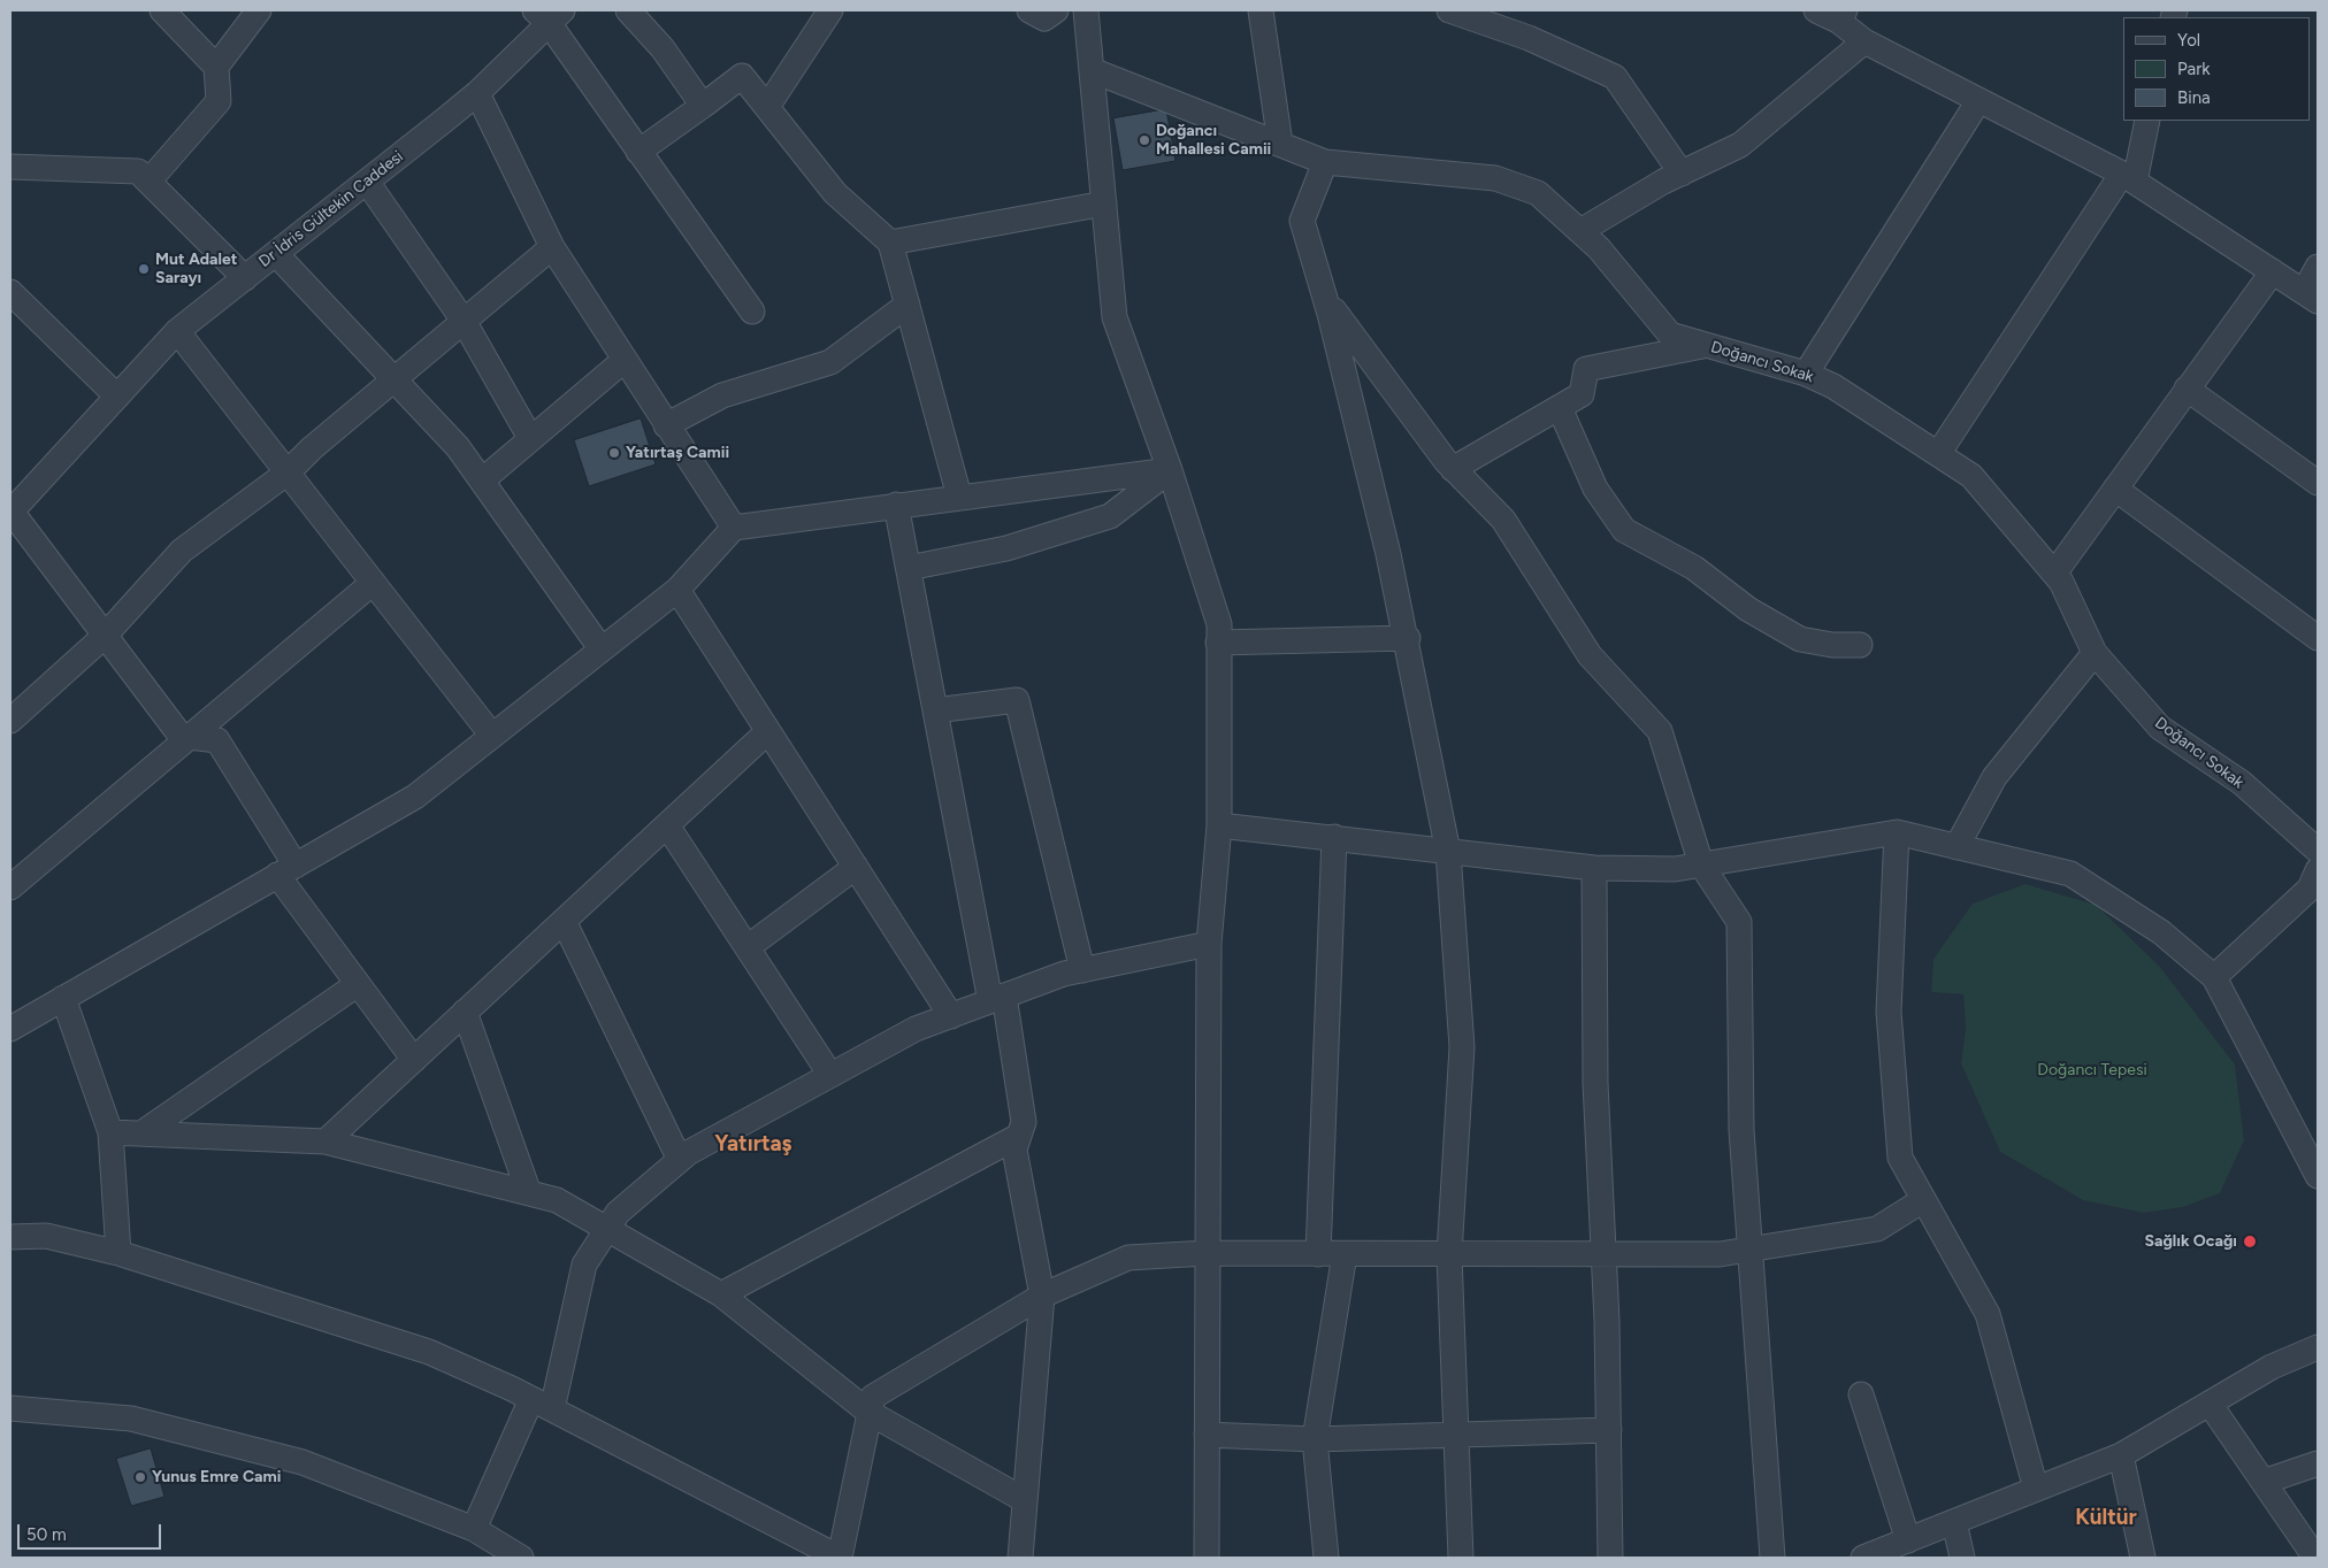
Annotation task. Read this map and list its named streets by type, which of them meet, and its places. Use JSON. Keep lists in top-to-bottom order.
{
  "streets": {
    "street": ["Dr İdris Gültekin Caddesi", "Doğancı Sokak"]
  },
  "districts": ["Yatırtaş", "Kültür"],
  "parks": ["Doğancı Tepesi"],
  "places": [
    "Doğancı Mahallesi Camii",
    "Mut Adalet Sarayı",
    "Yatırtaş Camii",
    "Sağlık Ocağı",
    "Yunus Emre Cami"
  ],
  "legend": ["Yol", "Park", "Bina"],
  "scale_bar": "50 m"
}
